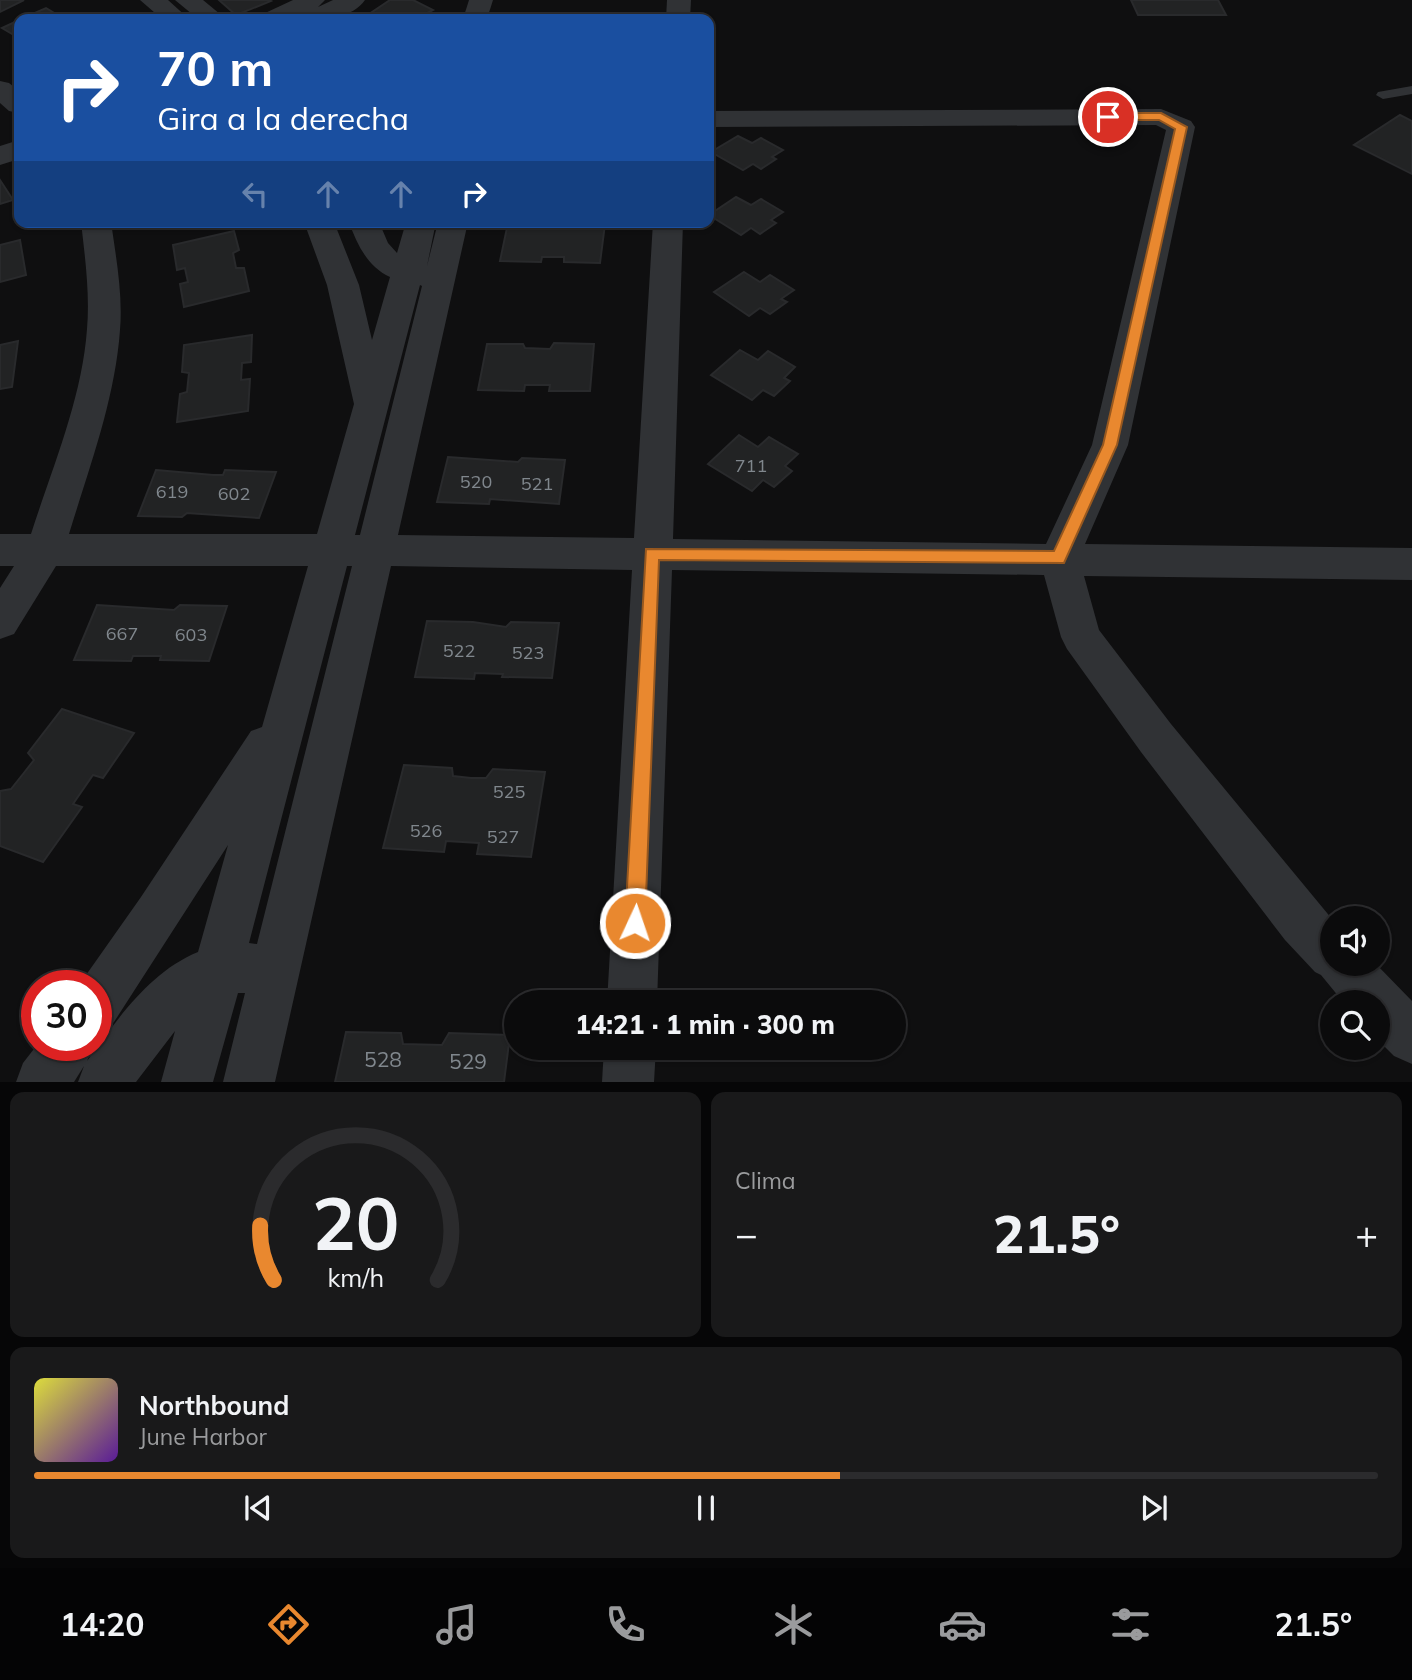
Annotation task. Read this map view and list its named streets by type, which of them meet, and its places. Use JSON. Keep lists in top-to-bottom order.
{
  "house_numbers": [
    "711",
    "520",
    "521",
    "619",
    "602",
    "667",
    "603",
    "522",
    "523",
    "525",
    "526",
    "527",
    "528",
    "529"
  ],
  "page": {
    "turn": ["70 m", "Gira a la derecha"],
    "limit": "30",
    "trip": "14:21 · 1 min · 300 m",
    "tile": "Clima",
    "heat": ["−", "21.5°", "+"],
    "song": ["Northbound", "June Harbor"],
    "tabs": ["14:20", "21.5°"],
    "gauge": ["20", "km/h"]
  }
}
